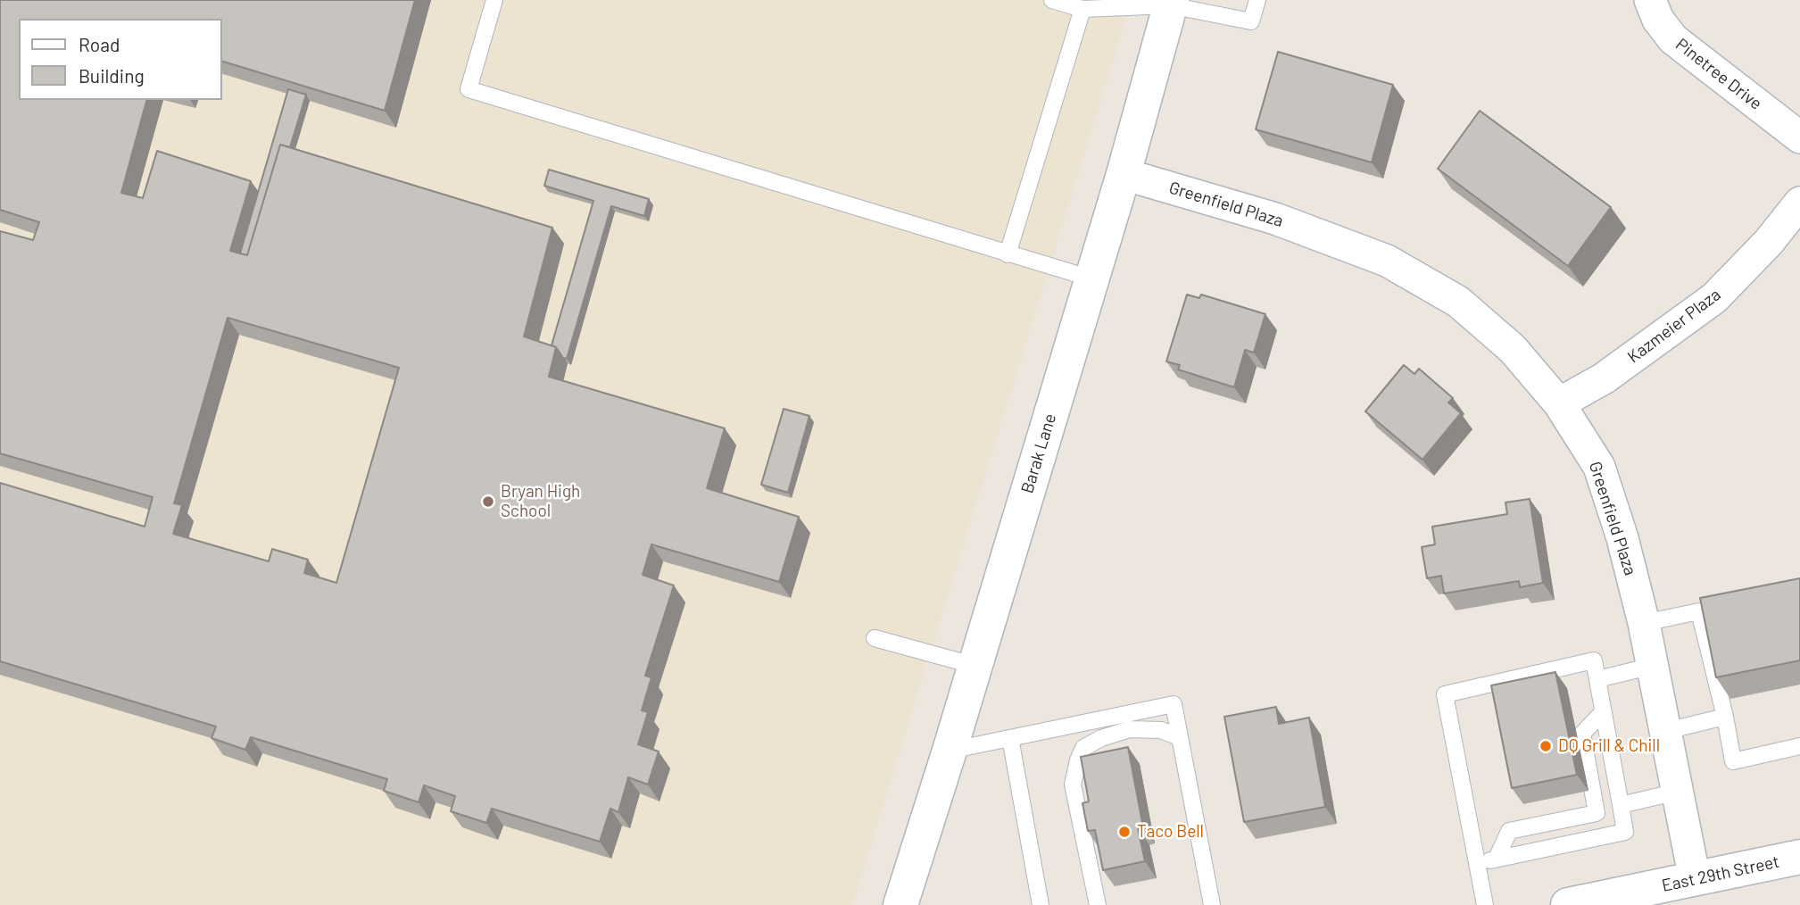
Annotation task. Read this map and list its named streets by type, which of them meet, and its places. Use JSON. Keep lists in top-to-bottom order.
{
  "streets": {
    "street": [
      "Pinetree Drive",
      "Greenfield Plaza",
      "Kazmeier Plaza",
      "Barak Lane",
      "East 29th Street"
    ]
  },
  "crossings": [
    ["Greenfield Plaza", "Kazmeier Plaza"],
    ["Greenfield Plaza", "Barak Lane"],
    ["Greenfield Plaza", "East 29th Street"]
  ],
  "places": ["Bryan High School", "DQ Grill & Chill", "Taco Bell"],
  "legend": ["Road", "Building"]
}
